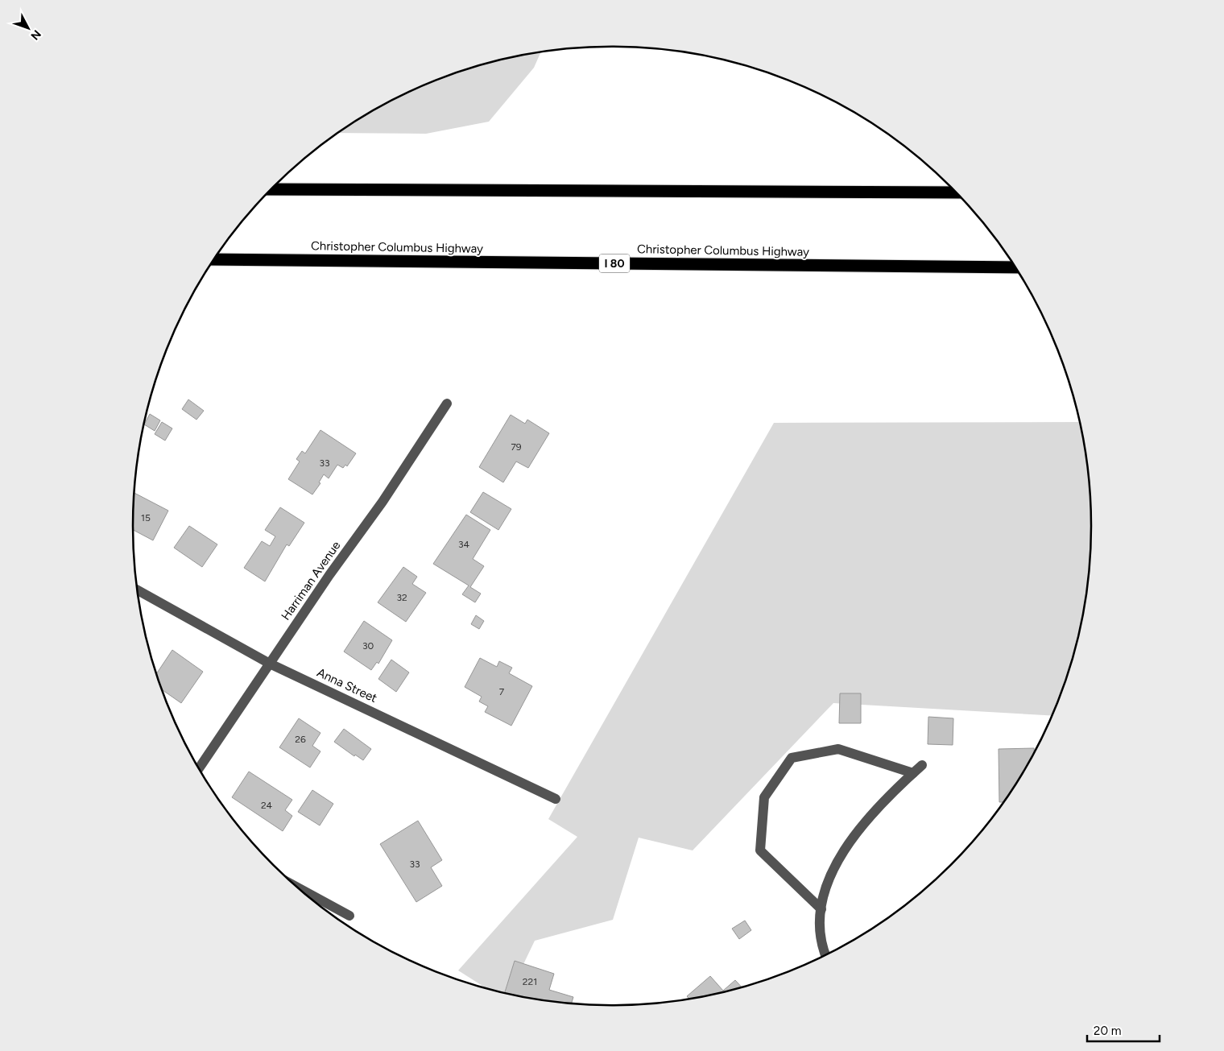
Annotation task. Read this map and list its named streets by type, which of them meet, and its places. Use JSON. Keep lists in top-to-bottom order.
{
  "streets": {
    "highway": ["Christopher Columbus Highway", "I 80"],
    "street": ["Harriman Avenue", "Anna Street"]
  },
  "crossings": [
    ["Harriman Avenue", "Anna Street"]
  ],
  "house_numbers": [
    "79",
    "33",
    "15",
    "34",
    "32",
    "30",
    "7",
    "26",
    "24",
    "33",
    "221"
  ],
  "scale_bar": "20 m",
  "north": "bottom right"
}
